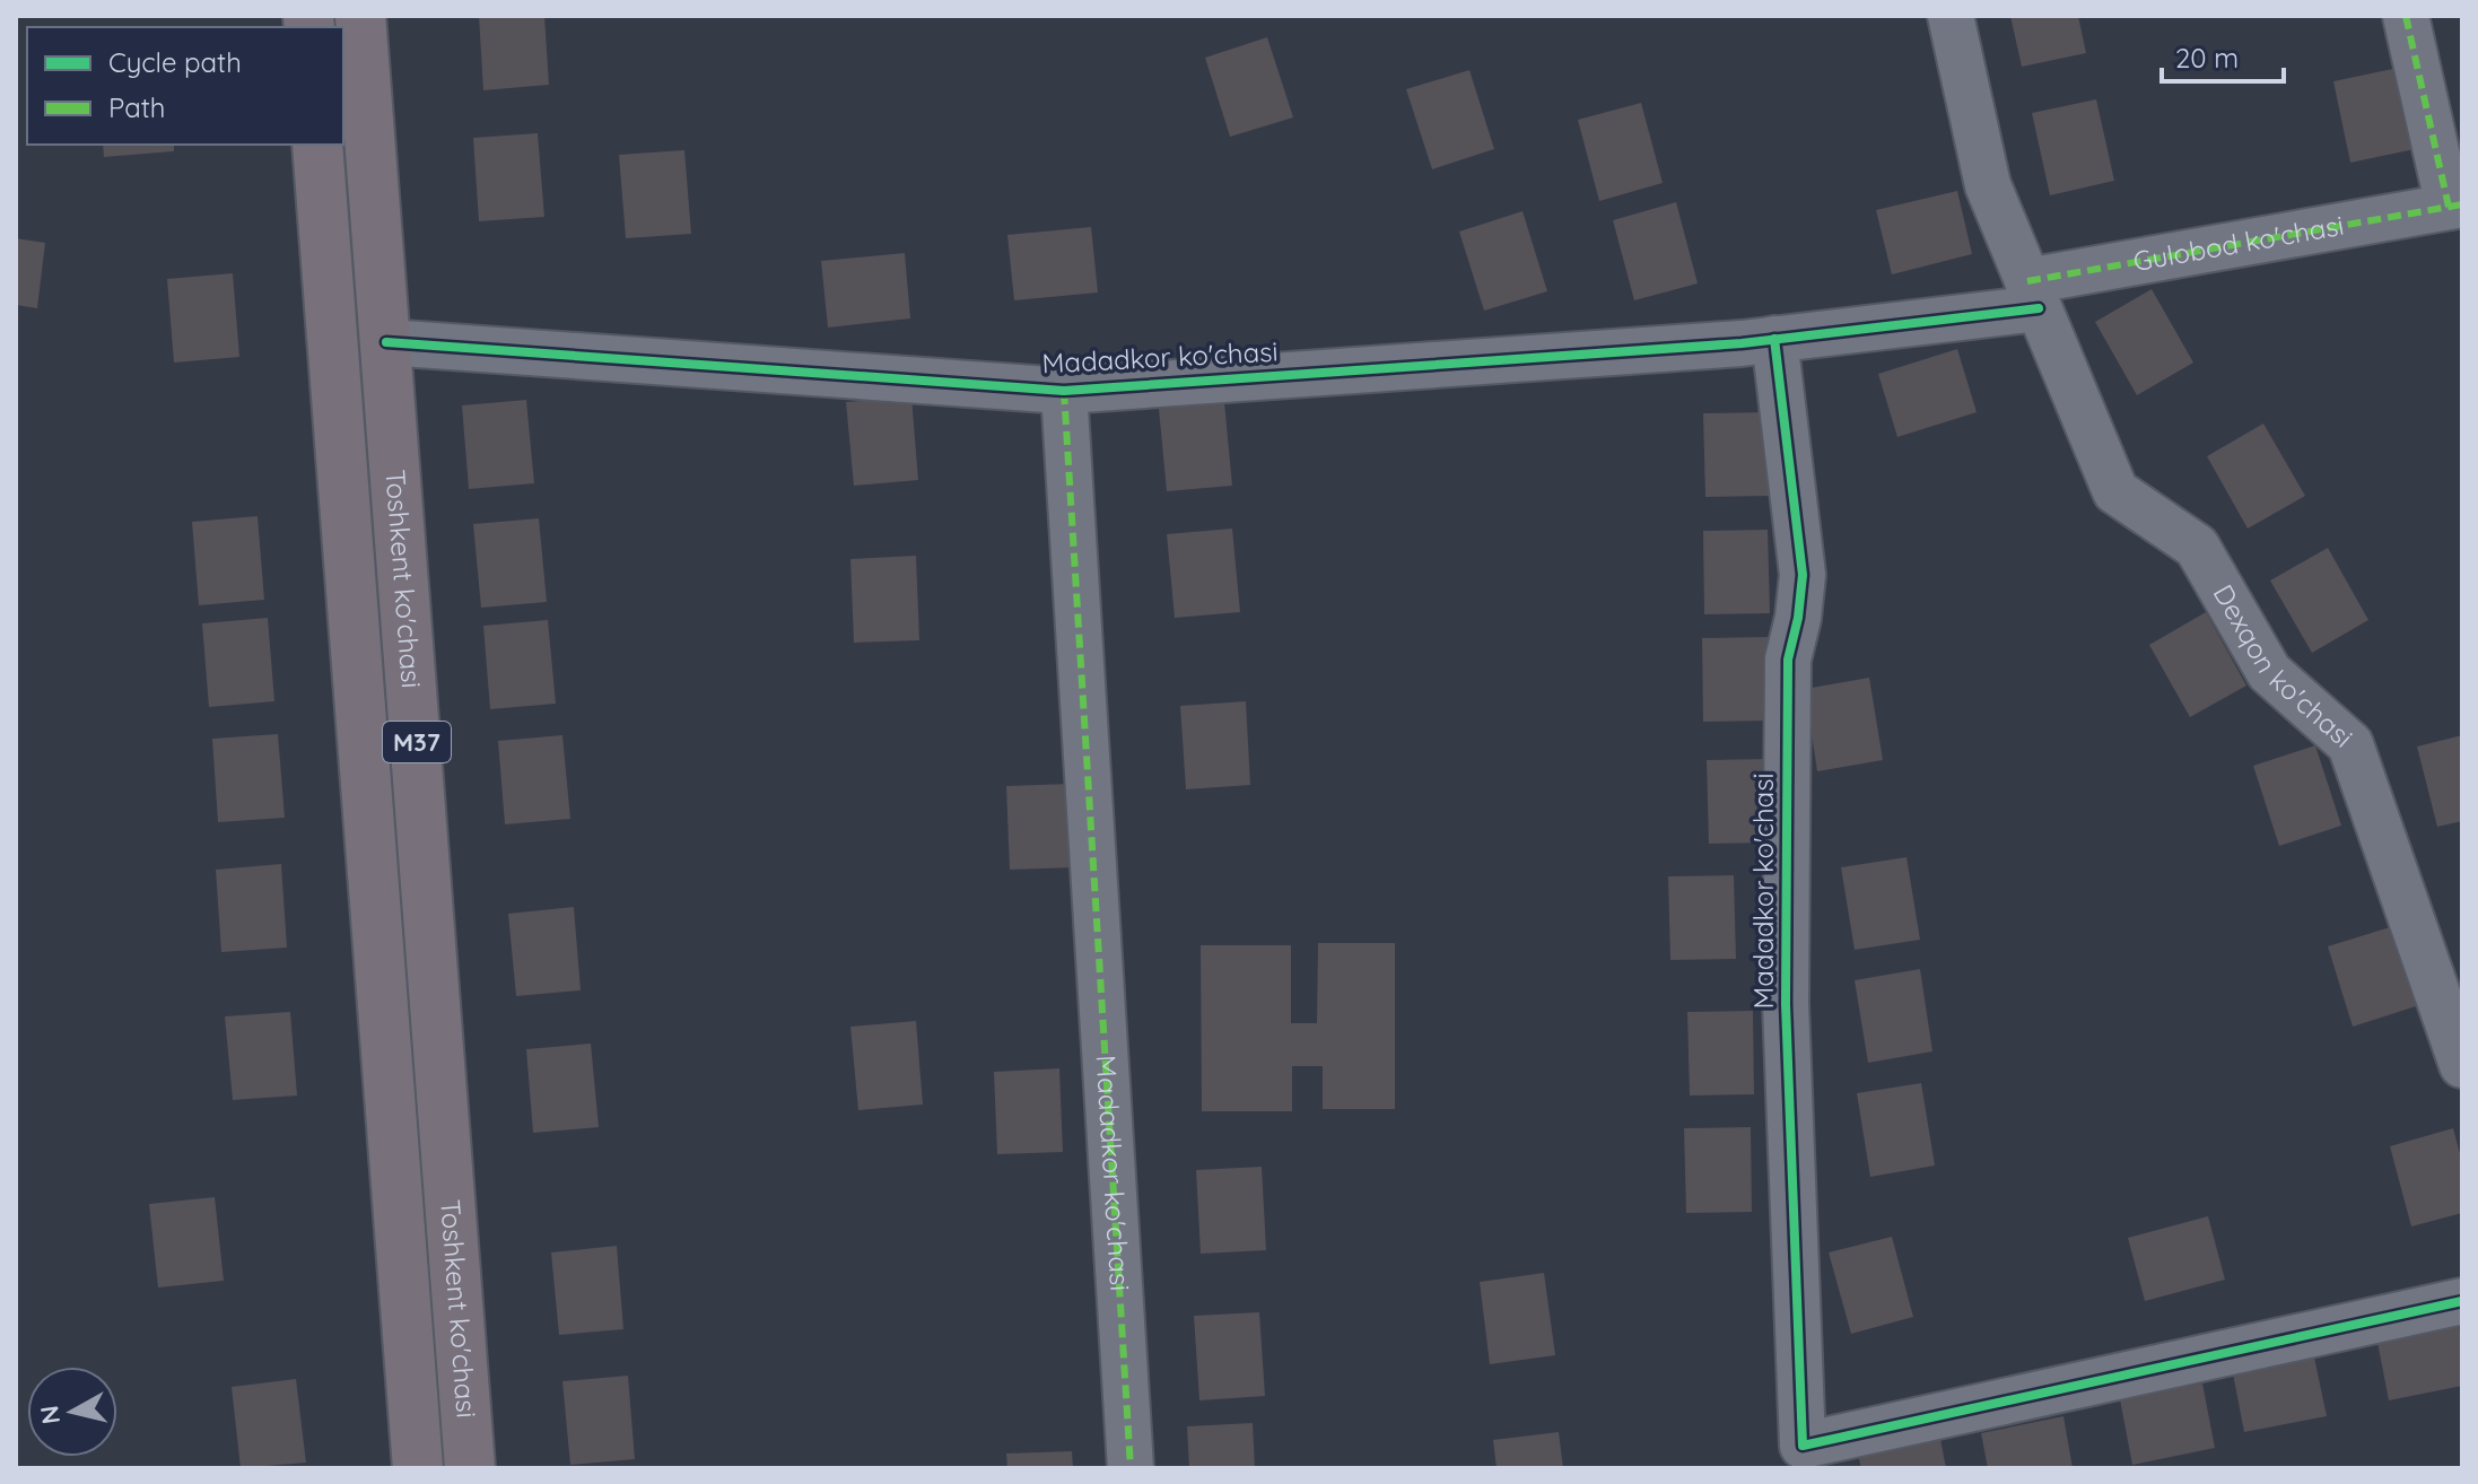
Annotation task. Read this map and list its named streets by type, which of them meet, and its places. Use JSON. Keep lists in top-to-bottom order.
{
  "streets": {
    "highway": ["Toshkent ko'chasi", "M37"],
    "street": ["Gulobod ko'chasi", "Madadkor ko'chasi", "Dexqon ko'chasi"]
  },
  "crossings": [
    ["Gulobod ko'chasi", "Madadkor ko'chasi"],
    ["Gulobod ko'chasi", "Dexqon ko'chasi"],
    ["Madadkor ko'chasi", "Toshkent ko'chasi"],
    ["Madadkor ko'chasi", "Dexqon ko'chasi"]
  ],
  "legend": ["Cycle path", "Path"],
  "scale_bar": "20 m",
  "north": "left"
}
